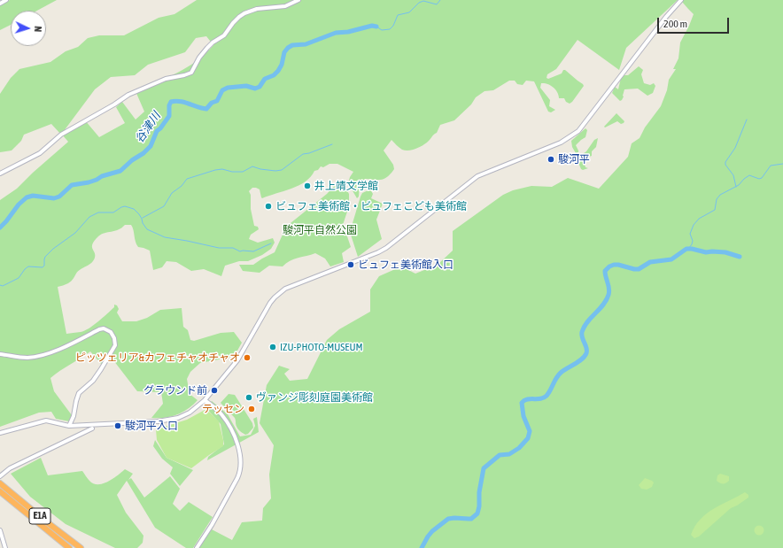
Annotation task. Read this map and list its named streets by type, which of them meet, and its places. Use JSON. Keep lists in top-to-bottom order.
{
  "streets": {
    "highway": ["E1A"]
  },
  "water": ["谷津川"],
  "parks": ["駿河平自然公園"],
  "places": [
    "駿河平",
    "井上靖文学館",
    "ビュフェ美術館・ビュフェこども美術館",
    "ビュフェ美術館入口",
    "IZU-PHOTO-MUSEUM",
    "ピッツェリア&カフェチャオチャオ",
    "グラウンド前",
    "ヴァンジ彫刻庭園美術館",
    "テッセン",
    "駿河平入口"
  ],
  "scale_bar": "200 m",
  "north": "right"
}
